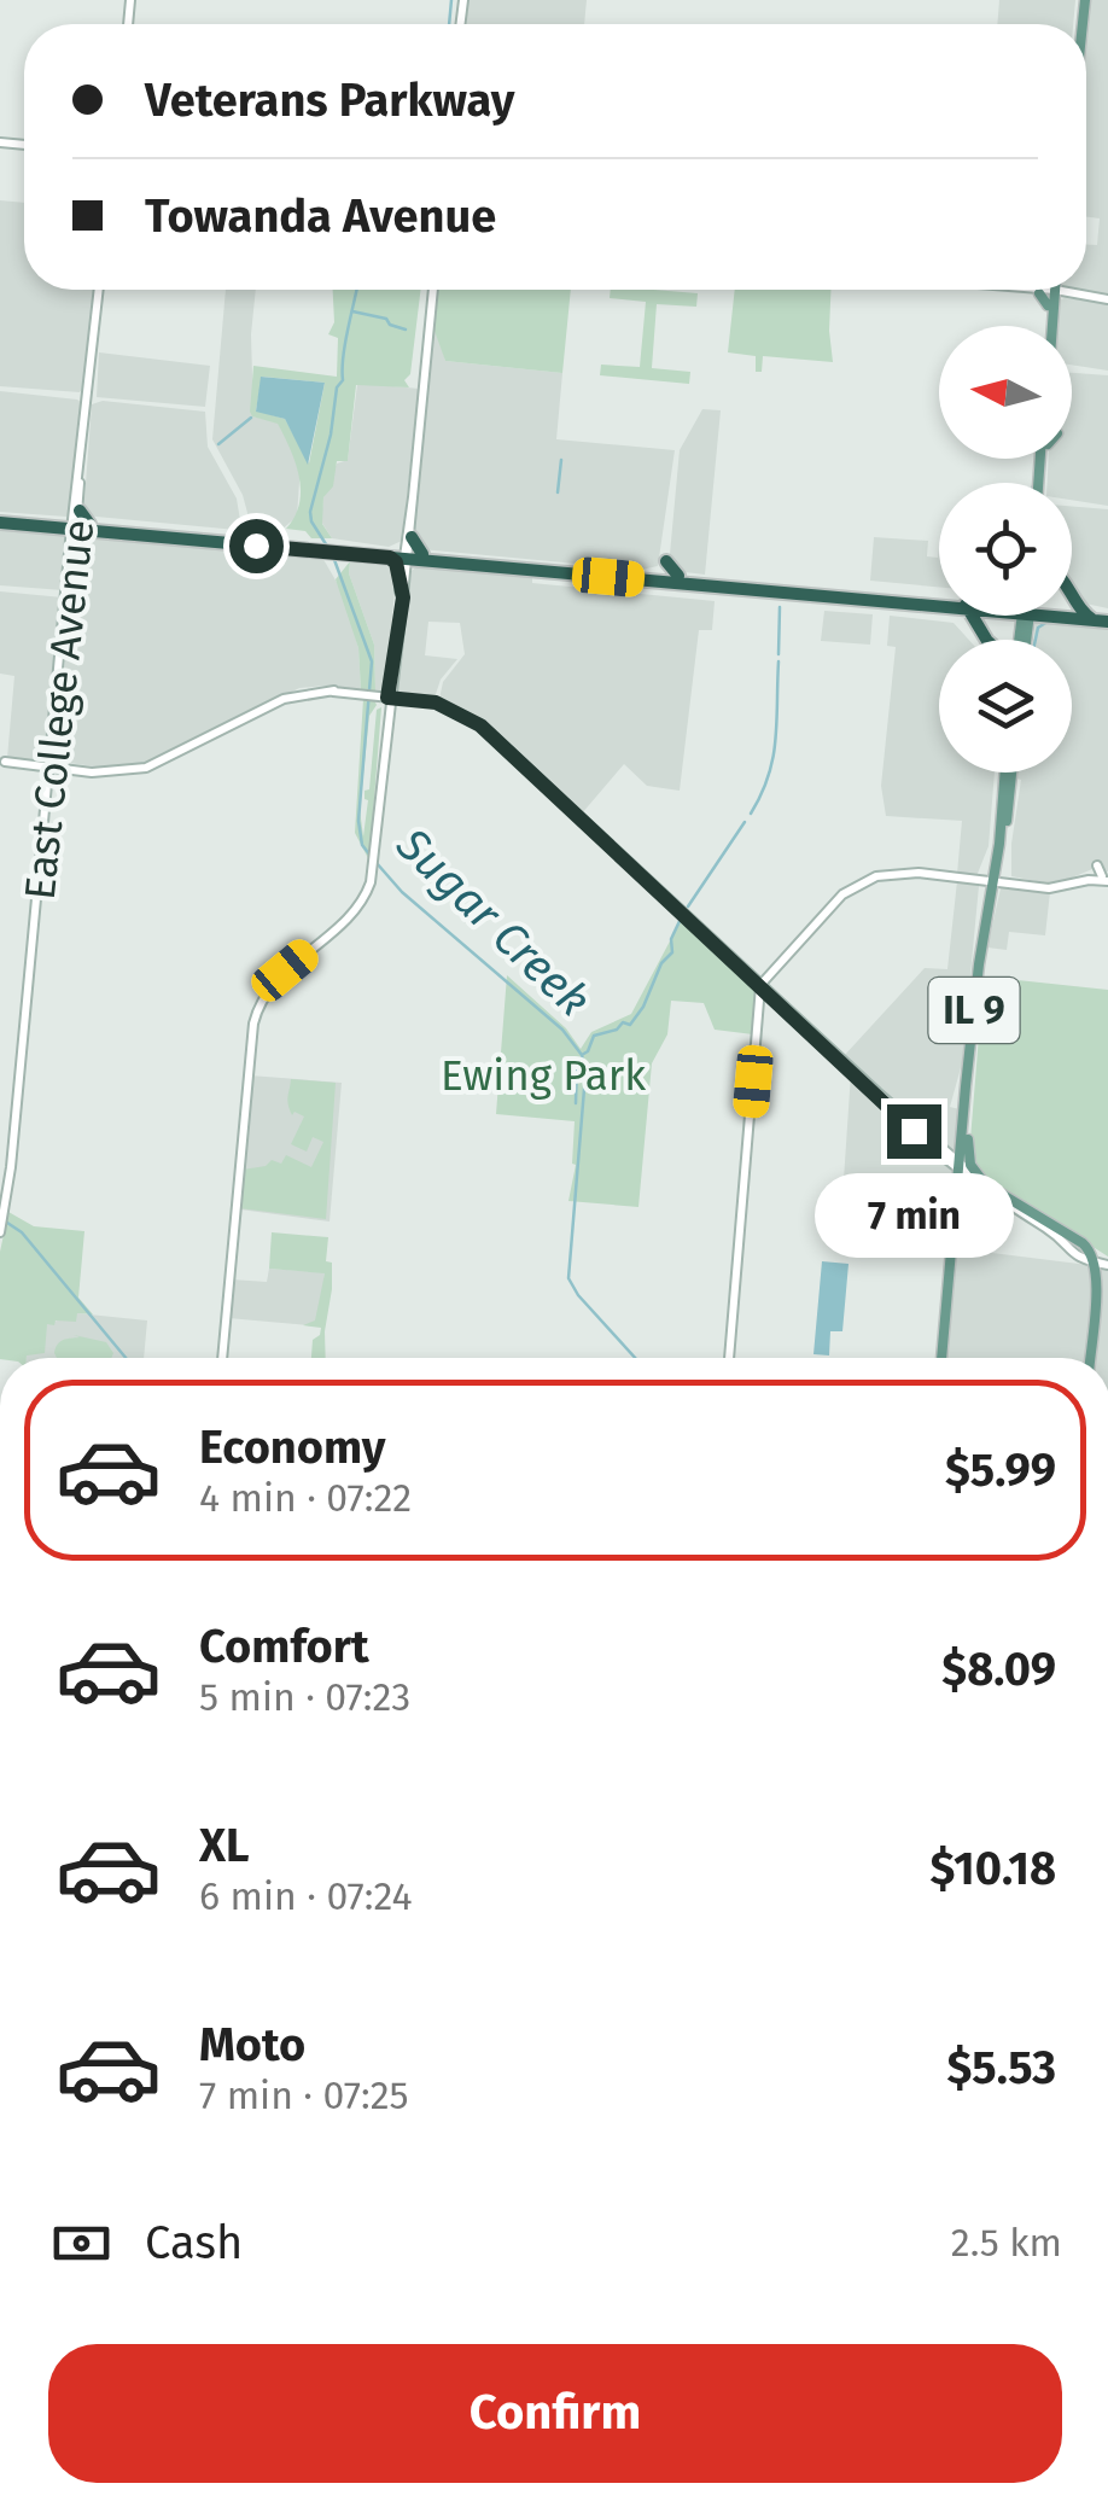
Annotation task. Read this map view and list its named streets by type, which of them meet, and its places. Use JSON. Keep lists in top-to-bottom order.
{
  "streets": {
    "main road": ["East College Avenue", "IL 9"]
  },
  "water": ["Sugar Creek"],
  "parks": ["Ewing Park"],
  "north": "left",
  "page": {
    "banner": ["Veterans Parkway", "Towanda Avenue"],
    "bubble": "7 min",
    "list": [
      {
        "name": "Economy",
        "note": "4 min · 07:22",
        "value": "$5.99"
      },
      {
        "name": "Comfort",
        "note": "5 min · 07:23",
        "value": "$8.09"
      },
      {
        "name": "XL",
        "note": "6 min · 07:24",
        "value": "$10.18"
      },
      {
        "name": "Moto",
        "note": "7 min · 07:25",
        "value": "$5.53"
      }
    ],
    "pay": ["Cash", "2.5 km"],
    "buttons": "Confirm"
  }
}
